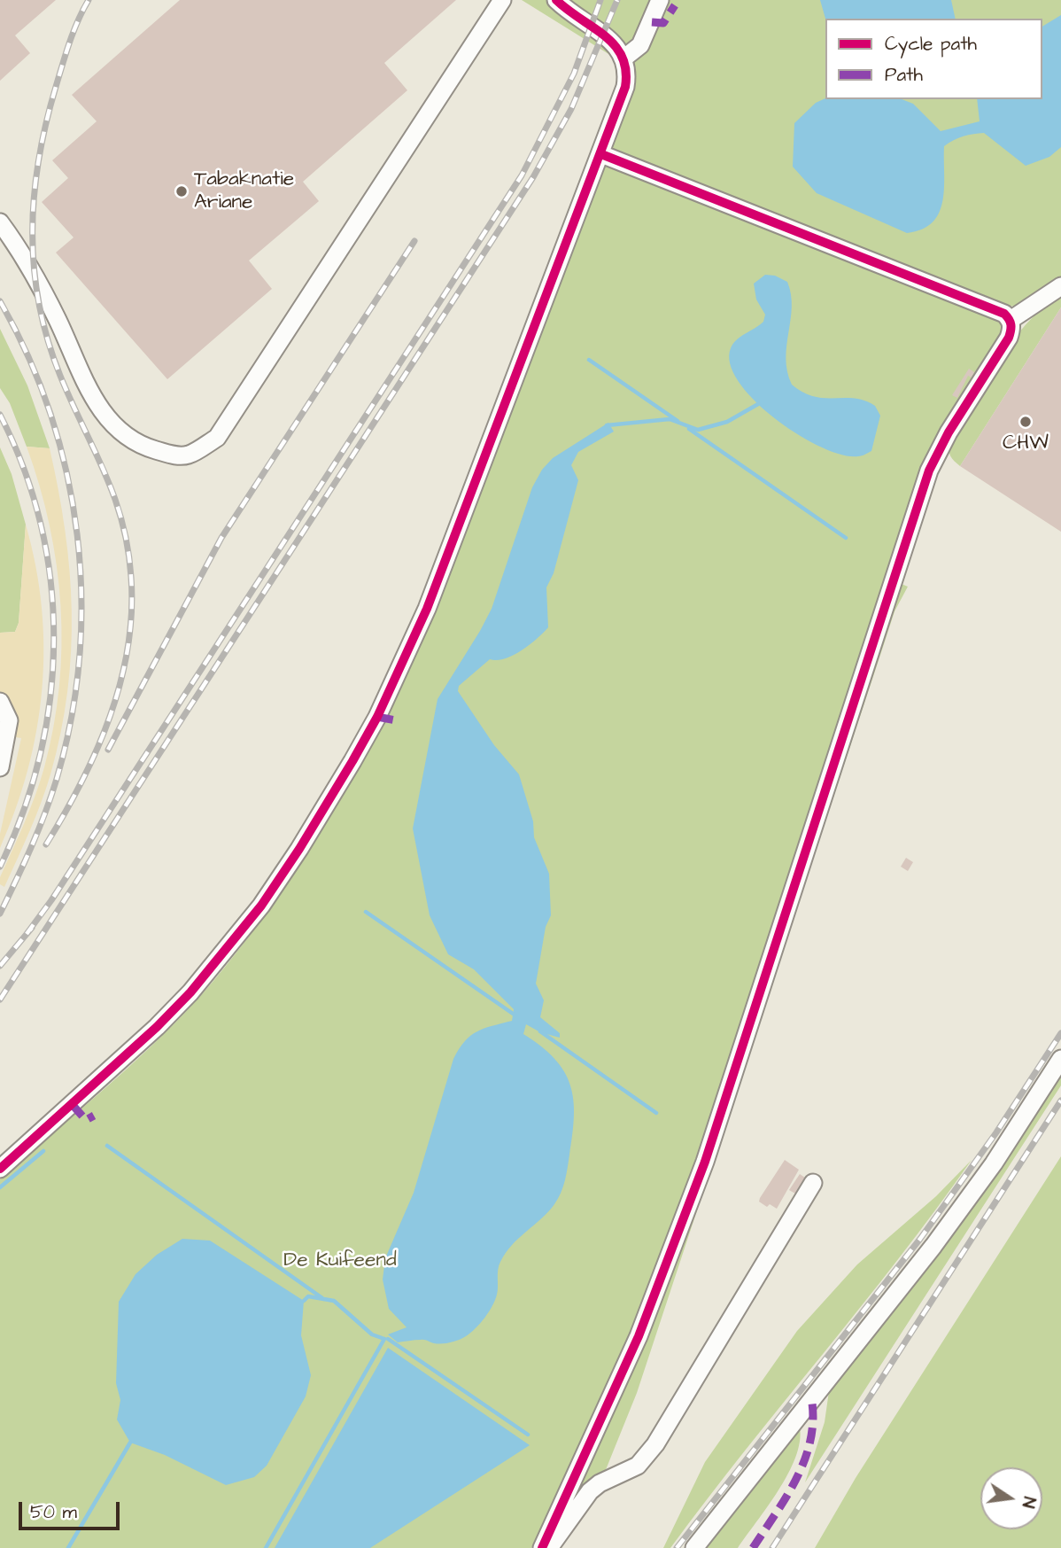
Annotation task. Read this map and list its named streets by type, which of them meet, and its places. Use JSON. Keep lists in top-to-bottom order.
{
  "parks": ["De Kuifeend"],
  "places": ["Tabaknatie Ariane", "CHW"],
  "legend": ["Cycle path", "Path"],
  "scale_bar": "50 m",
  "north": "right"
}
